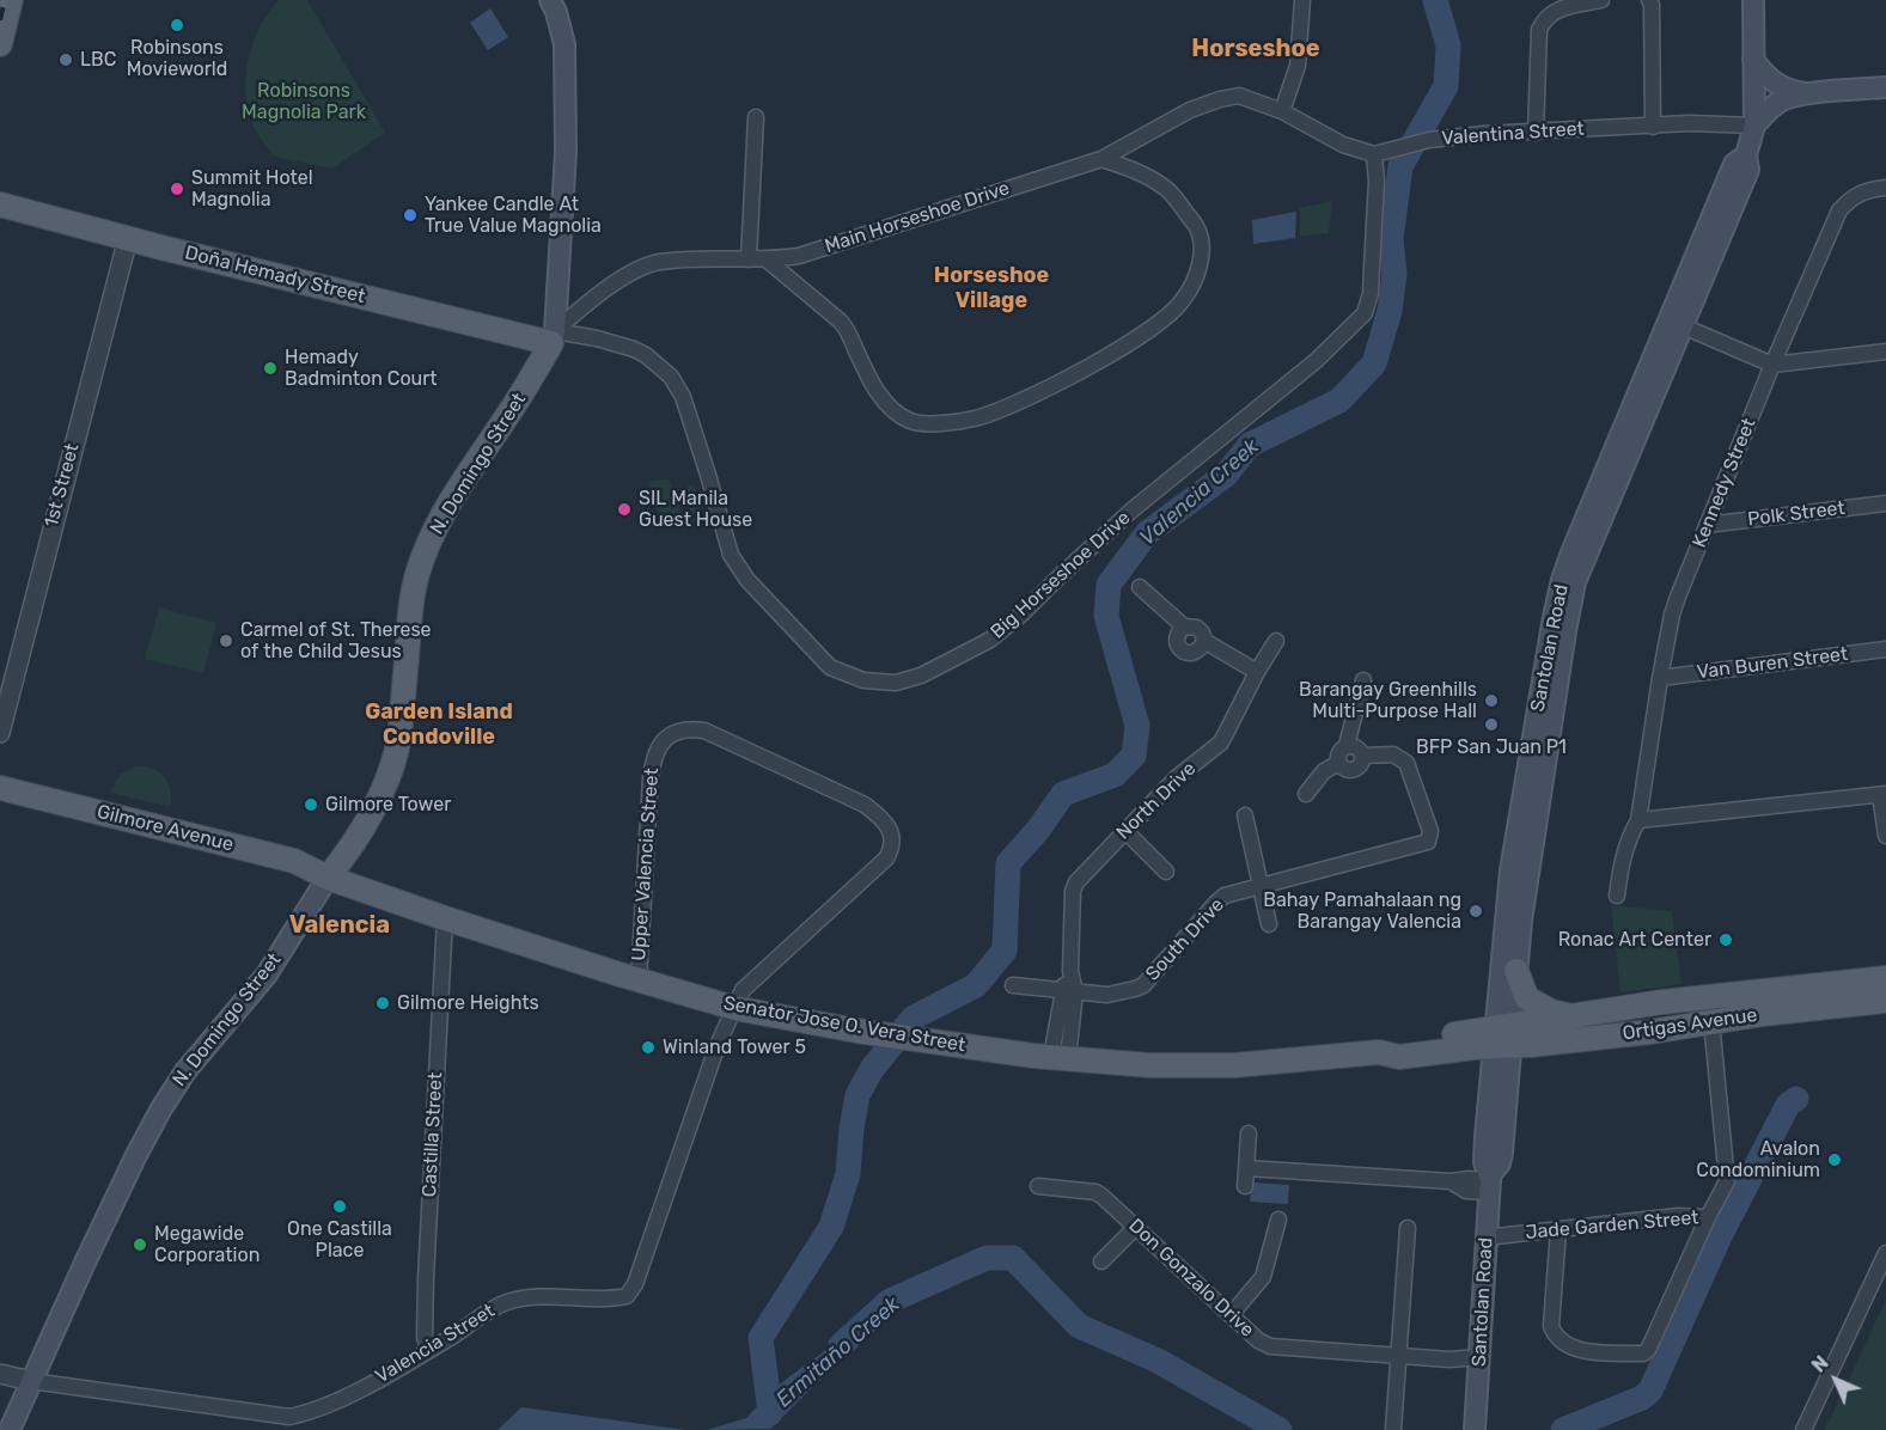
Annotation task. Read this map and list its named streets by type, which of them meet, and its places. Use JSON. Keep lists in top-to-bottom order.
{
  "streets": {
    "main road": [
      "Doña Hemady Street",
      "N. Domingo Street",
      "Santolan Road",
      "Gilmore Avenue",
      "Senator Jose O. Vera Street",
      "Ortigas Avenue"
    ],
    "street": [
      "Valentina Street",
      "Main Horseshoe Drive",
      "Kennedy Street",
      "1st Street",
      "Polk Street",
      "Big Horseshoe Drive",
      "Van Buren Street",
      "North Drive",
      "Upper Valencia Street",
      "South Drive",
      "Castilla Street",
      "Jade Garden Street",
      "Don Gonzalo Drive",
      "Valencia Street"
    ]
  },
  "crossings": [
    ["Valentina Street", "Big Horseshoe Drive"],
    ["Valentina Street", "Santolan Road"],
    ["Main Horseshoe Drive", "Doña Hemady Street"],
    ["Main Horseshoe Drive", "N. Domingo Street"],
    ["Main Horseshoe Drive", "Big Horseshoe Drive"],
    ["Doña Hemady Street", "N. Domingo Street"],
    ["Doña Hemady Street", "1st Street"],
    ["Doña Hemady Street", "Big Horseshoe Drive"],
    ["N. Domingo Street", "Big Horseshoe Drive"],
    ["N. Domingo Street", "Gilmore Avenue"],
    ["N. Domingo Street", "Senator Jose O. Vera Street"],
    ["N. Domingo Street", "Valencia Street"],
    ["Kennedy Street", "Polk Street"],
    ["Kennedy Street", "Van Buren Street"],
    ["Santolan Road", "Senator Jose O. Vera Street"],
    ["Santolan Road", "Ortigas Avenue"],
    ["Santolan Road", "Jade Garden Street"],
    ["Santolan Road", "Don Gonzalo Drive"],
    ["North Drive", "South Drive"],
    ["North Drive", "Senator Jose O. Vera Street"],
    ["Gilmore Avenue", "Senator Jose O. Vera Street"],
    ["Upper Valencia Street", "Senator Jose O. Vera Street"],
    ["Upper Valencia Street", "Valencia Street"],
    ["Senator Jose O. Vera Street", "Ortigas Avenue"],
    ["Senator Jose O. Vera Street", "Castilla Street"],
    ["Senator Jose O. Vera Street", "Valencia Street"],
    ["Ortigas Avenue", "Jade Garden Street"],
    ["Castilla Street", "Valencia Street"]
  ],
  "districts": [
    "Horseshoe",
    "Horseshoe Village",
    "Garden Island Condoville",
    "Valencia"
  ],
  "water": ["Valencia Creek", "Ermitaño Creek"],
  "parks": ["Robinsons Magnolia Park"],
  "places": [
    "Robinsons Movieworld",
    "LBC",
    "Summit Hotel Magnolia",
    "Yankee Candle At True Value Magnolia",
    "Hemady Badminton Court",
    "SIL Manila Guest House",
    "Carmel of St. Therese of the Child Jesus",
    "Barangay Greenhills Multi-Purpose Hall",
    "BFP San Juan P1",
    "Gilmore Tower",
    "Bahay Pamahalaan ng Barangay Valencia",
    "Ronac Art Center",
    "Gilmore Heights",
    "Winland Tower 5",
    "Avalon Condominium",
    "One Castilla Place",
    "Megawide Corporation"
  ],
  "north": "top left"
}
